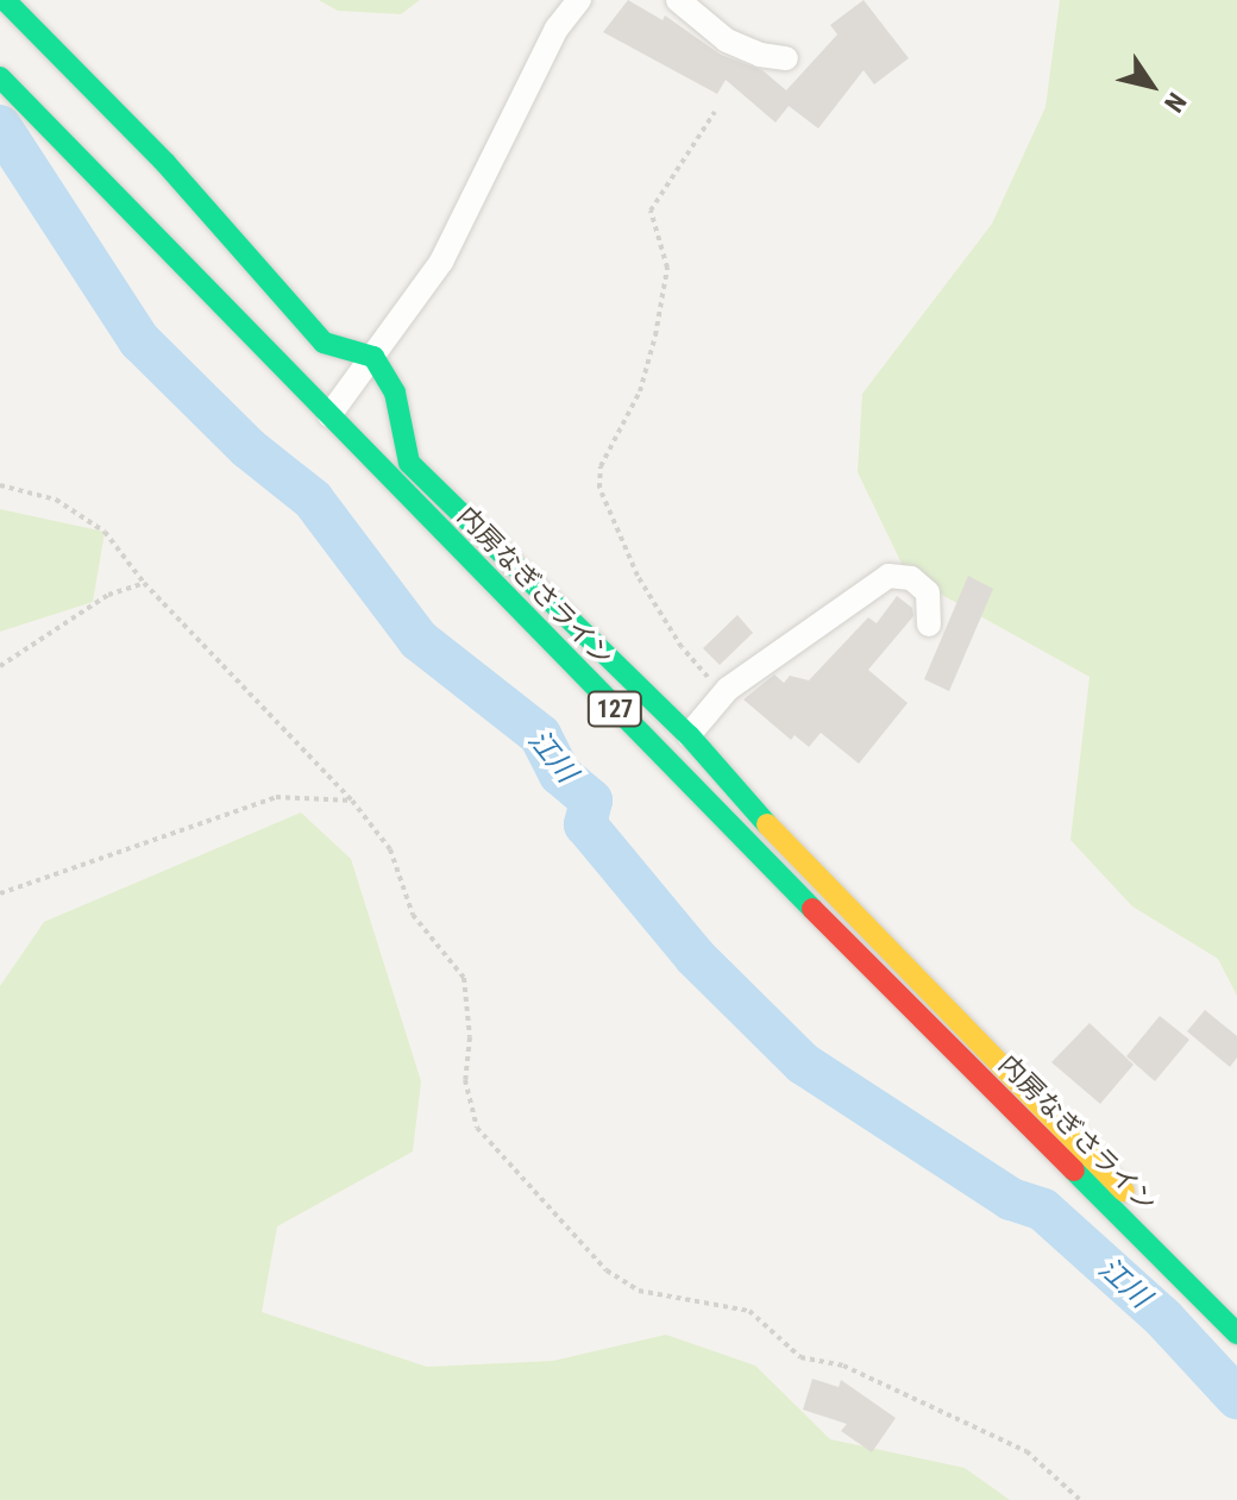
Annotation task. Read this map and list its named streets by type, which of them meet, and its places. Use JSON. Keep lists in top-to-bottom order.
{
  "streets": {
    "main road": ["内房なぎさライン", "127"]
  },
  "water": ["江川"],
  "north": "bottom right"
}
